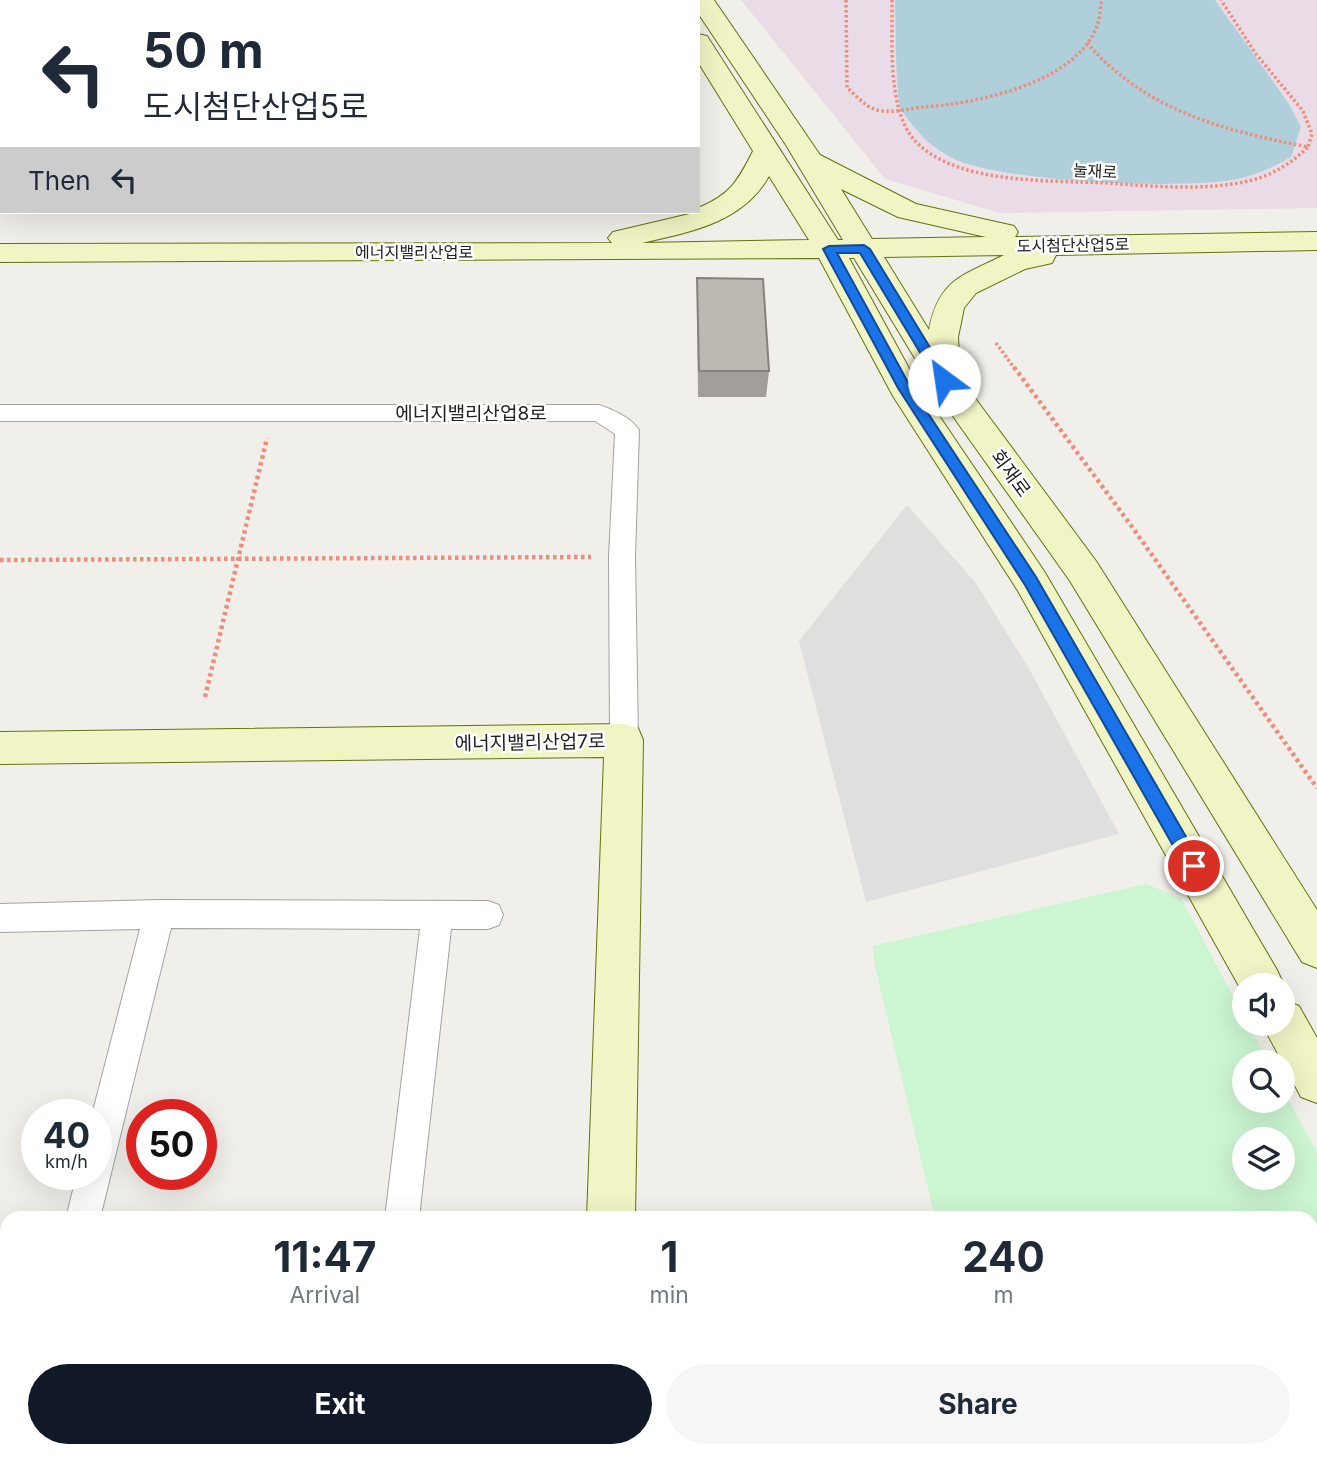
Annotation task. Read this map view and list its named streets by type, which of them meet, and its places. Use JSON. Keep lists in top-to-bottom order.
{
  "streets": {
    "main road": [
      "도시첨단산업5로",
      "에너지밸리산업로",
      "회재로",
      "에너지밸리산업7로"
    ],
    "street": ["에너지밸리산업8로"],
    "path": ["눌재로"]
  },
  "crossings": [
    ["도시첨단산업5로", "에너지밸리산업로"],
    ["도시첨단산업5로", "회재로"],
    ["에너지밸리산업8로", "에너지밸리산업7로"]
  ],
  "page": {
    "turn": ["50 m", "도시첨단산업5로"],
    "then": "Then",
    "speed": "40 km/h",
    "limit": "50",
    "eta": [
      "11:47",
      "Arrival",
      "1",
      "min",
      "240",
      "m"
    ],
    "buttons": ["Exit", "Share"]
  }
}
